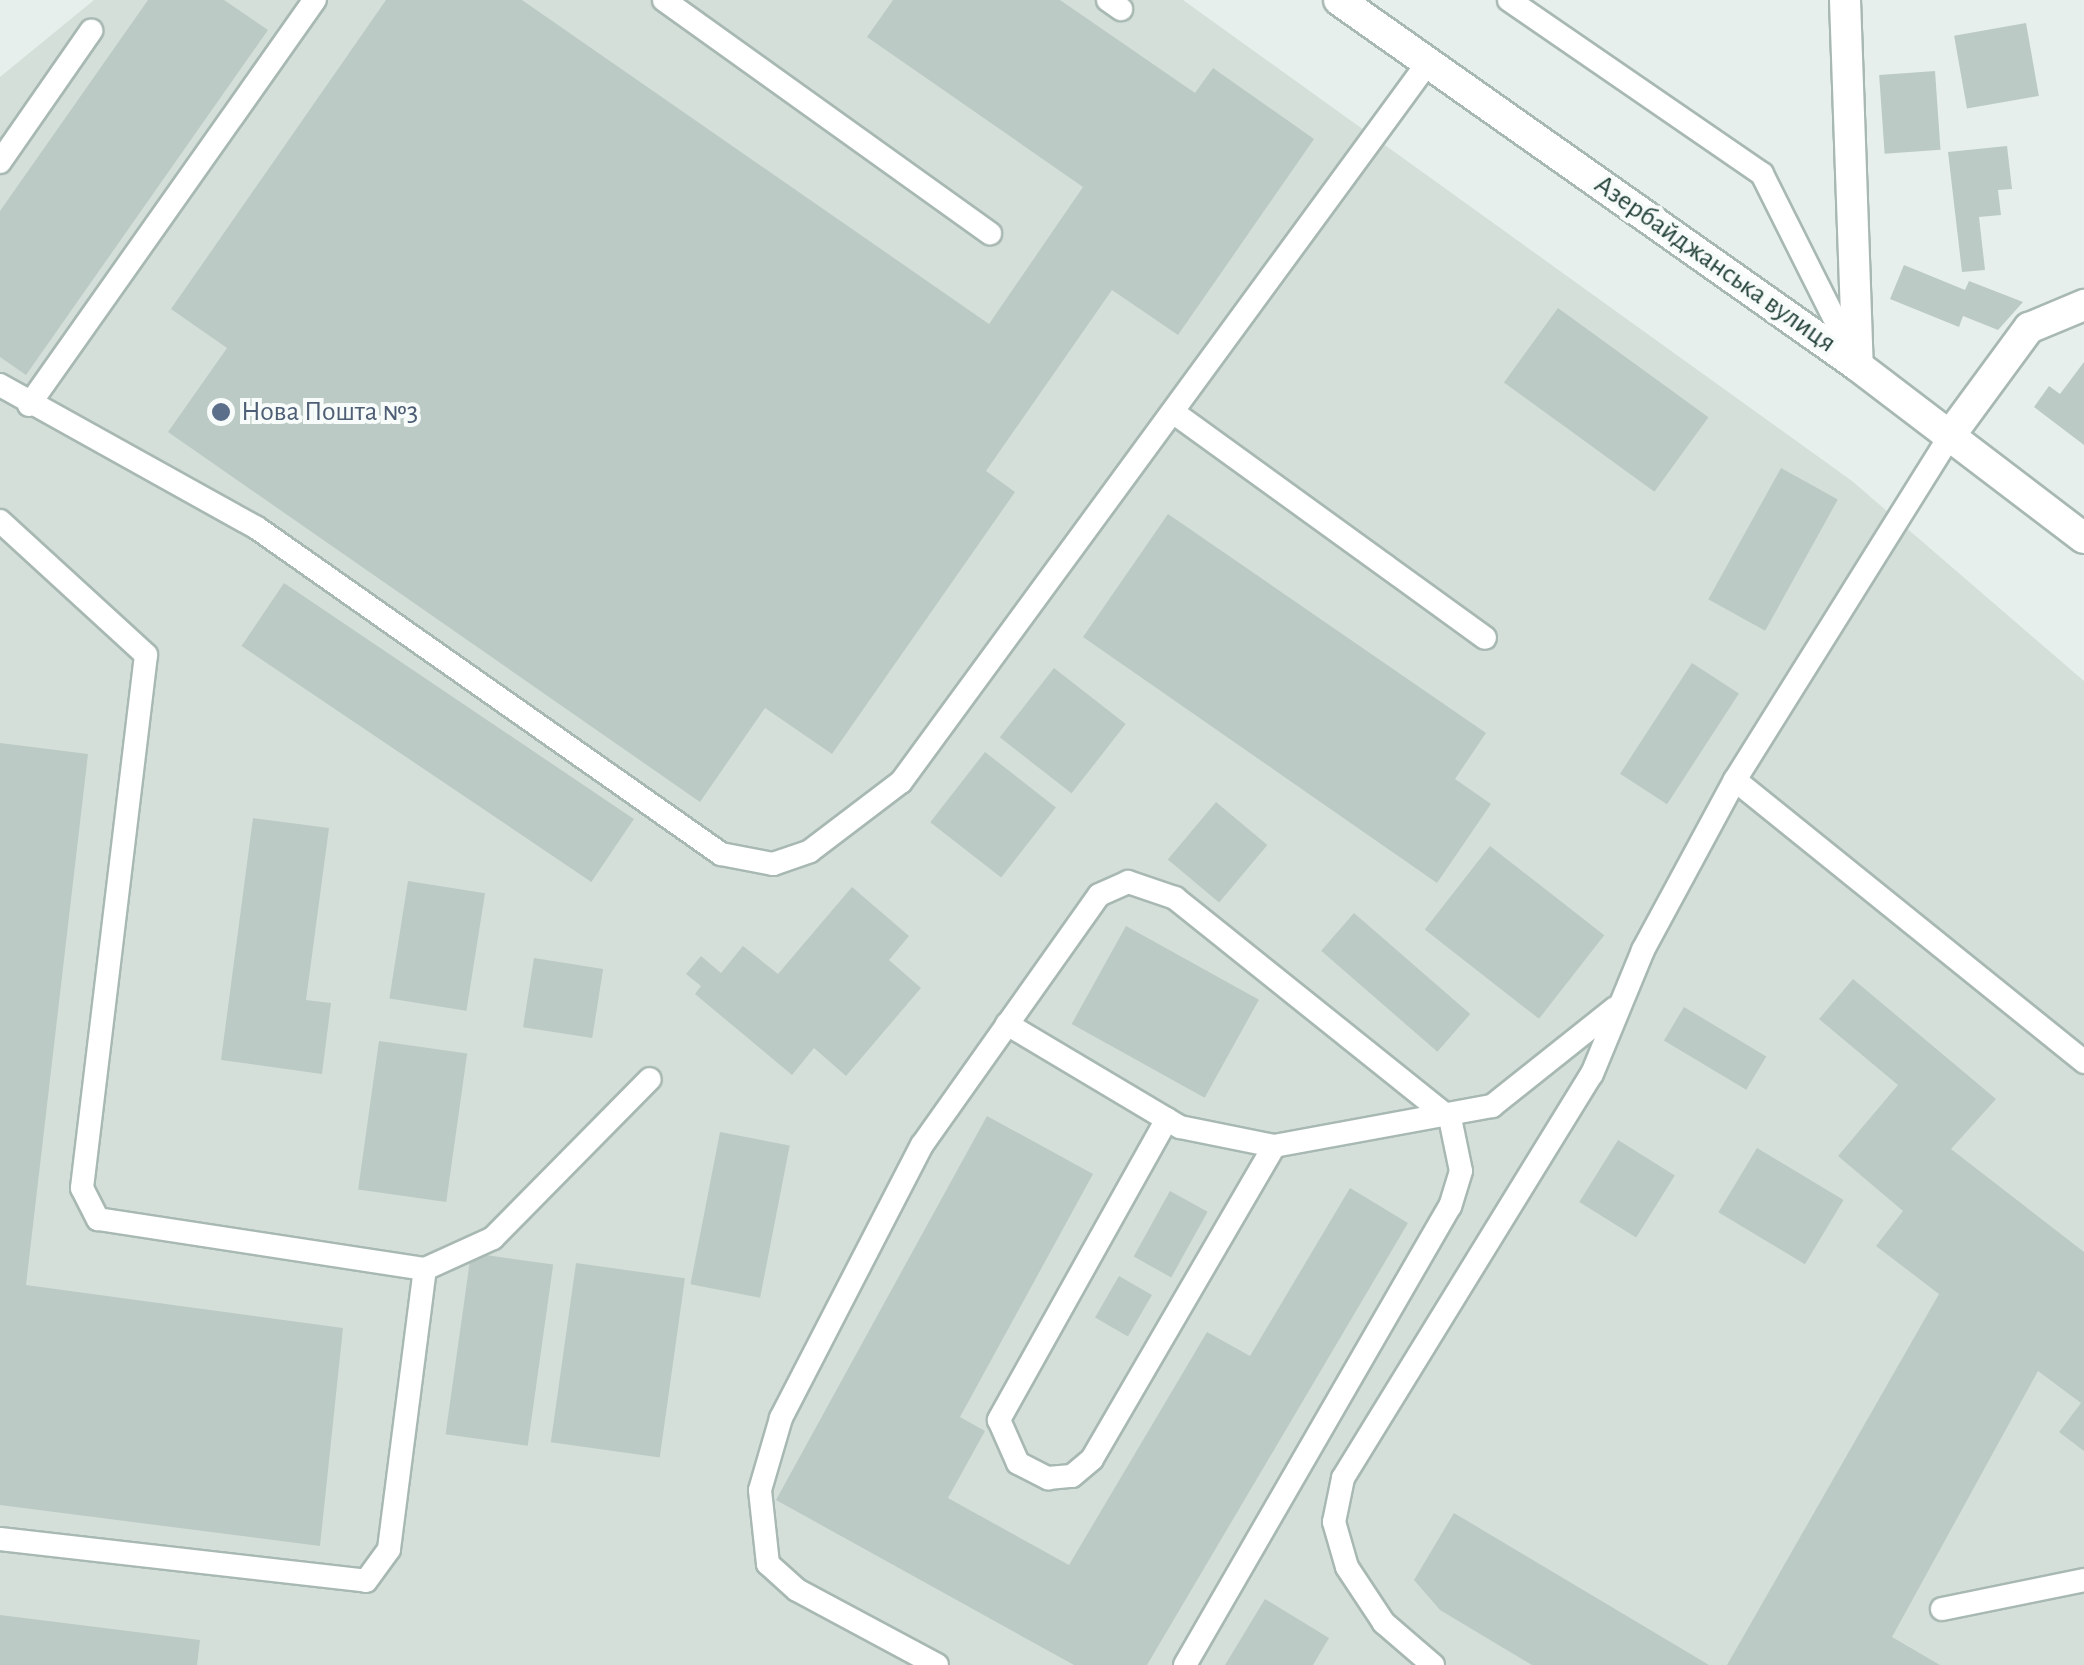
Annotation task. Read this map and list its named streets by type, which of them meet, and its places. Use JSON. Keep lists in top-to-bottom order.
{
  "streets": {
    "street": ["Азербайджанська вулиця"]
  },
  "places": ["Нова Пошта №3"]
}
